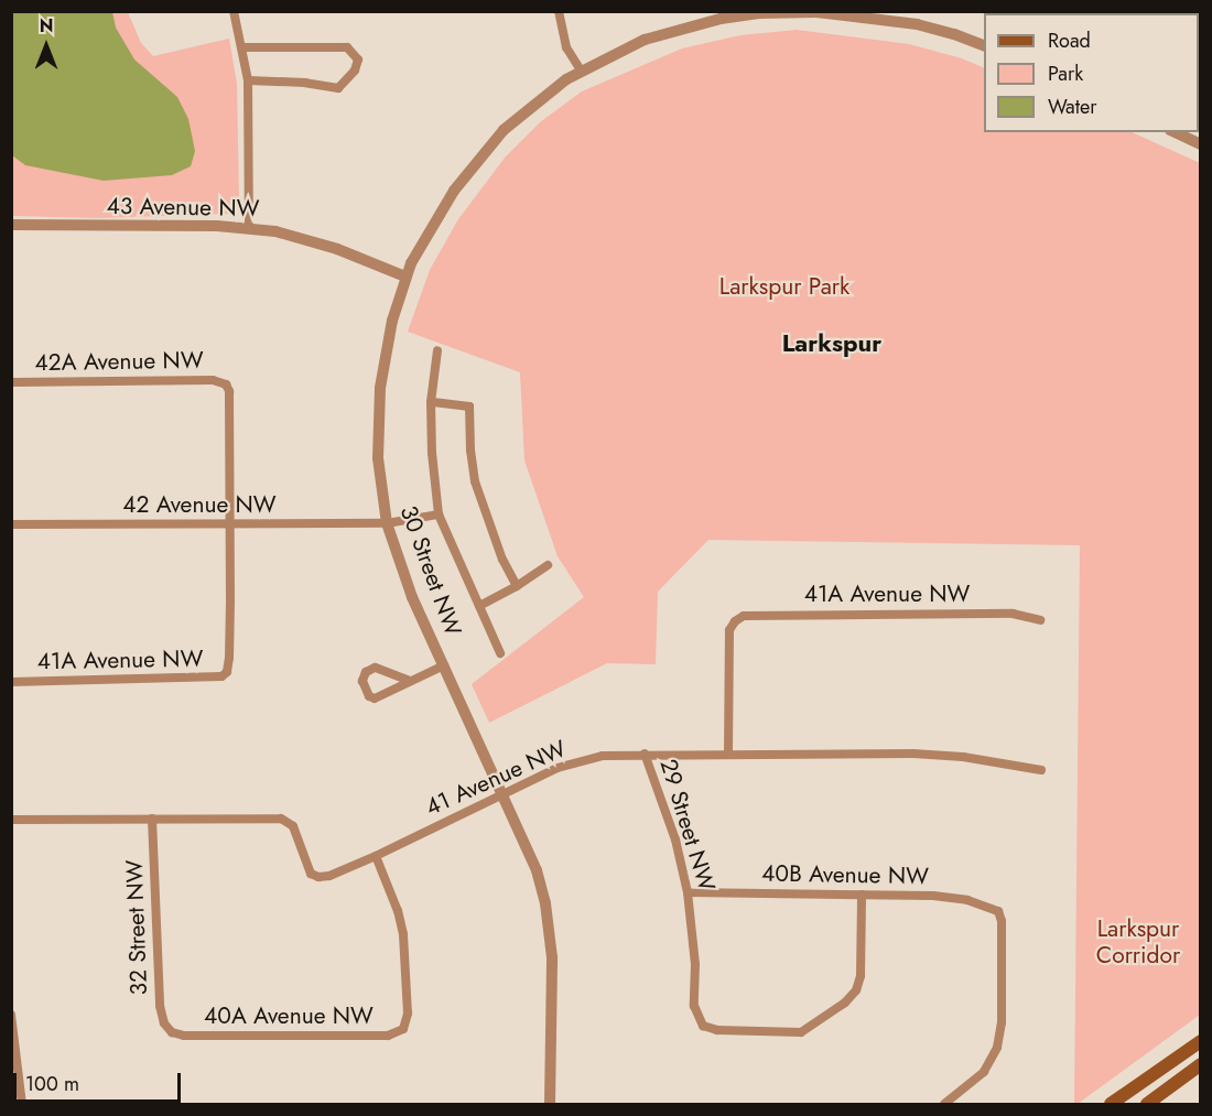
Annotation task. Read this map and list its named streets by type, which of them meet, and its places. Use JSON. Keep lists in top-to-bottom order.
{
  "streets": {
    "street": [
      "43 Avenue NW",
      "42A Avenue NW",
      "42 Avenue NW",
      "30 Street NW",
      "41A Avenue NW",
      "41 Avenue NW",
      "29 Street NW",
      "40B Avenue NW",
      "32 Street NW",
      "40A Avenue NW"
    ]
  },
  "crossings": [
    ["43 Avenue NW", "30 Street NW"],
    ["42A Avenue NW", "42 Avenue NW"],
    ["42A Avenue NW", "41A Avenue NW"],
    ["42 Avenue NW", "30 Street NW"],
    ["42 Avenue NW", "41A Avenue NW"],
    ["30 Street NW", "41 Avenue NW"],
    ["41A Avenue NW", "41 Avenue NW"],
    ["41 Avenue NW", "29 Street NW"],
    ["41 Avenue NW", "32 Street NW"],
    ["41 Avenue NW", "40A Avenue NW"],
    ["29 Street NW", "40B Avenue NW"],
    ["32 Street NW", "40A Avenue NW"]
  ],
  "districts": ["Larkspur"],
  "parks": ["Larkspur Park", "Larkspur Corridor"],
  "legend": ["Road", "Park", "Water"],
  "scale_bar": "100 m",
  "north": "top"
}
